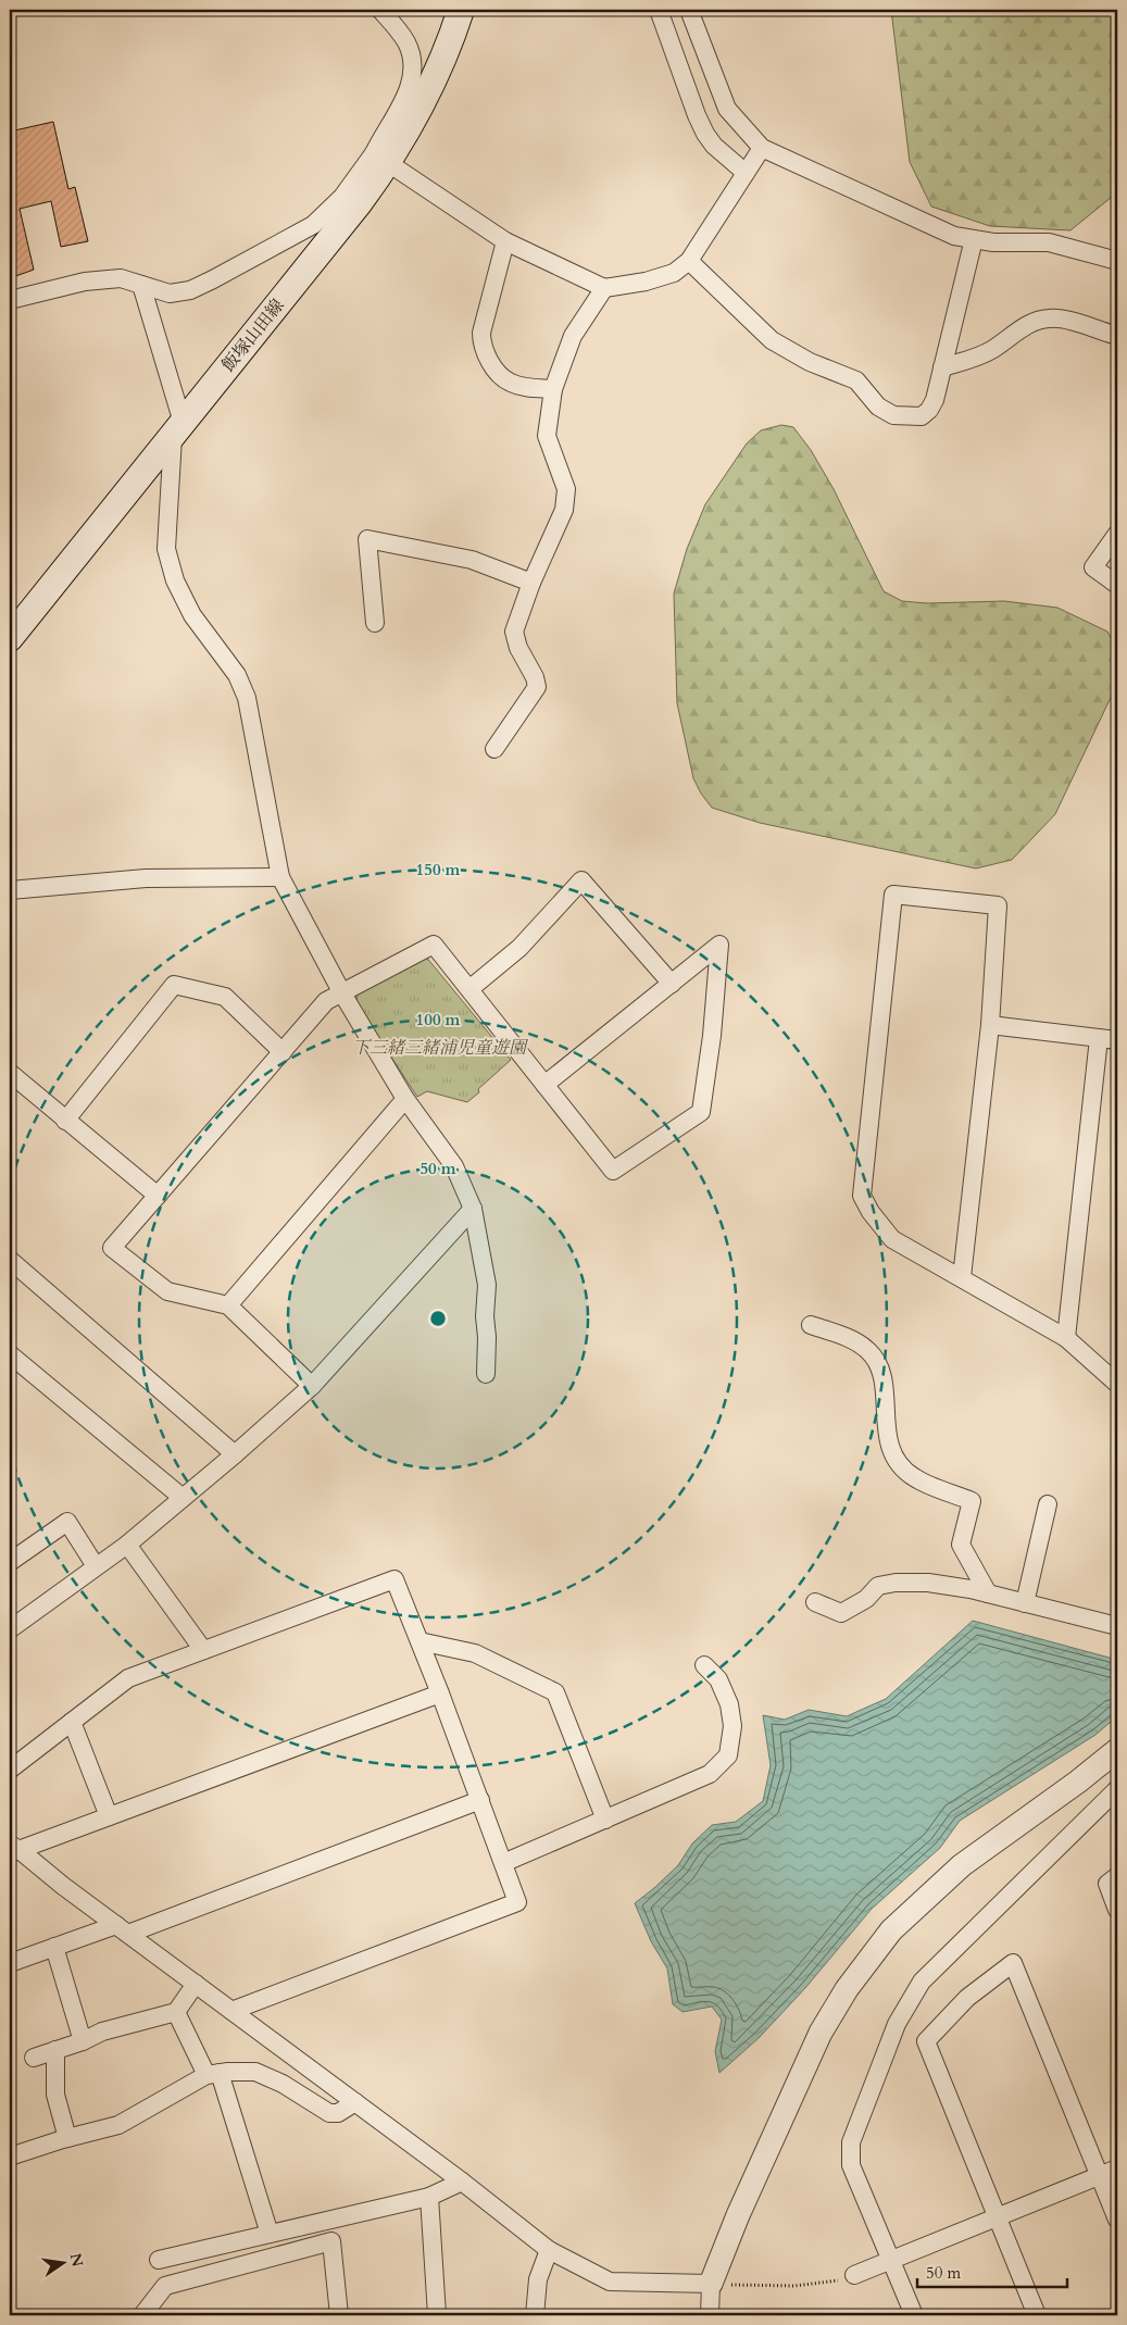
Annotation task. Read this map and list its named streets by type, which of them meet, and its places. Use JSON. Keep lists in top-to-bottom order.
{
  "streets": {
    "main road": ["飯塚山田線"]
  },
  "parks": ["下三緒三緒浦児童遊園"],
  "scale_bar": "50 m",
  "north": "right",
  "rings": ["150 m", "100 m", "50 m"]
}
